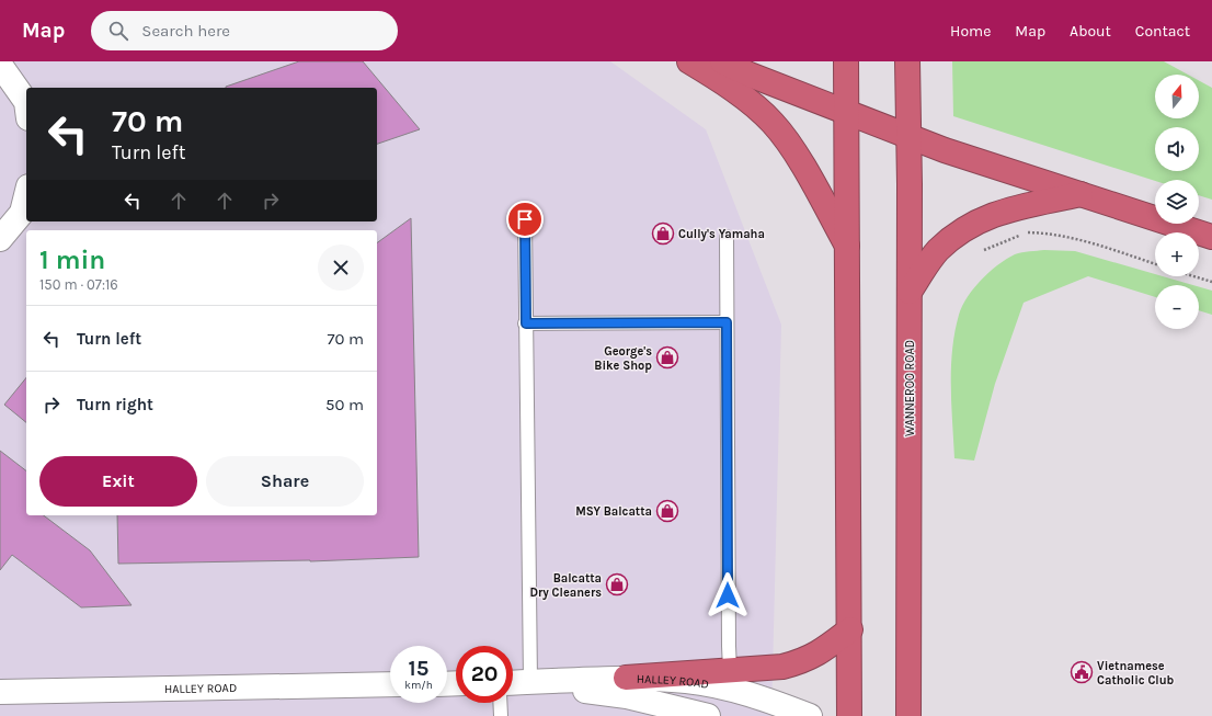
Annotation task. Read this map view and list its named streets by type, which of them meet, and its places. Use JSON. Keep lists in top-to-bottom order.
{
  "streets": {
    "highway": ["WANNEROO ROAD"],
    "street": ["HALLEY ROAD"]
  },
  "places": {
    "shop": [
      "Cully's Yamaha",
      "George's Bike Shop",
      "MSY Balcatta",
      "Balcatta Dry Cleaners"
    ],
    "public building": ["Vietnamese Catholic Club"]
  },
  "north": "top",
  "page": {
    "header": "Map",
    "search": "Search here",
    "nav": [
      "Home",
      "Map",
      "About",
      "Contact"
    ],
    "map_buttons": ["+", "−"],
    "turn": ["70 m", "Turn left"],
    "heading": ["1 min", "150 m · 07:16"],
    "list": [
      {
        "name": "Turn left",
        "value": "70 m"
      },
      {
        "name": "Turn right",
        "value": "50 m"
      }
    ],
    "buttons": ["Exit", "Share"],
    "speed": "15 km/h",
    "limit": "20"
  }
}
